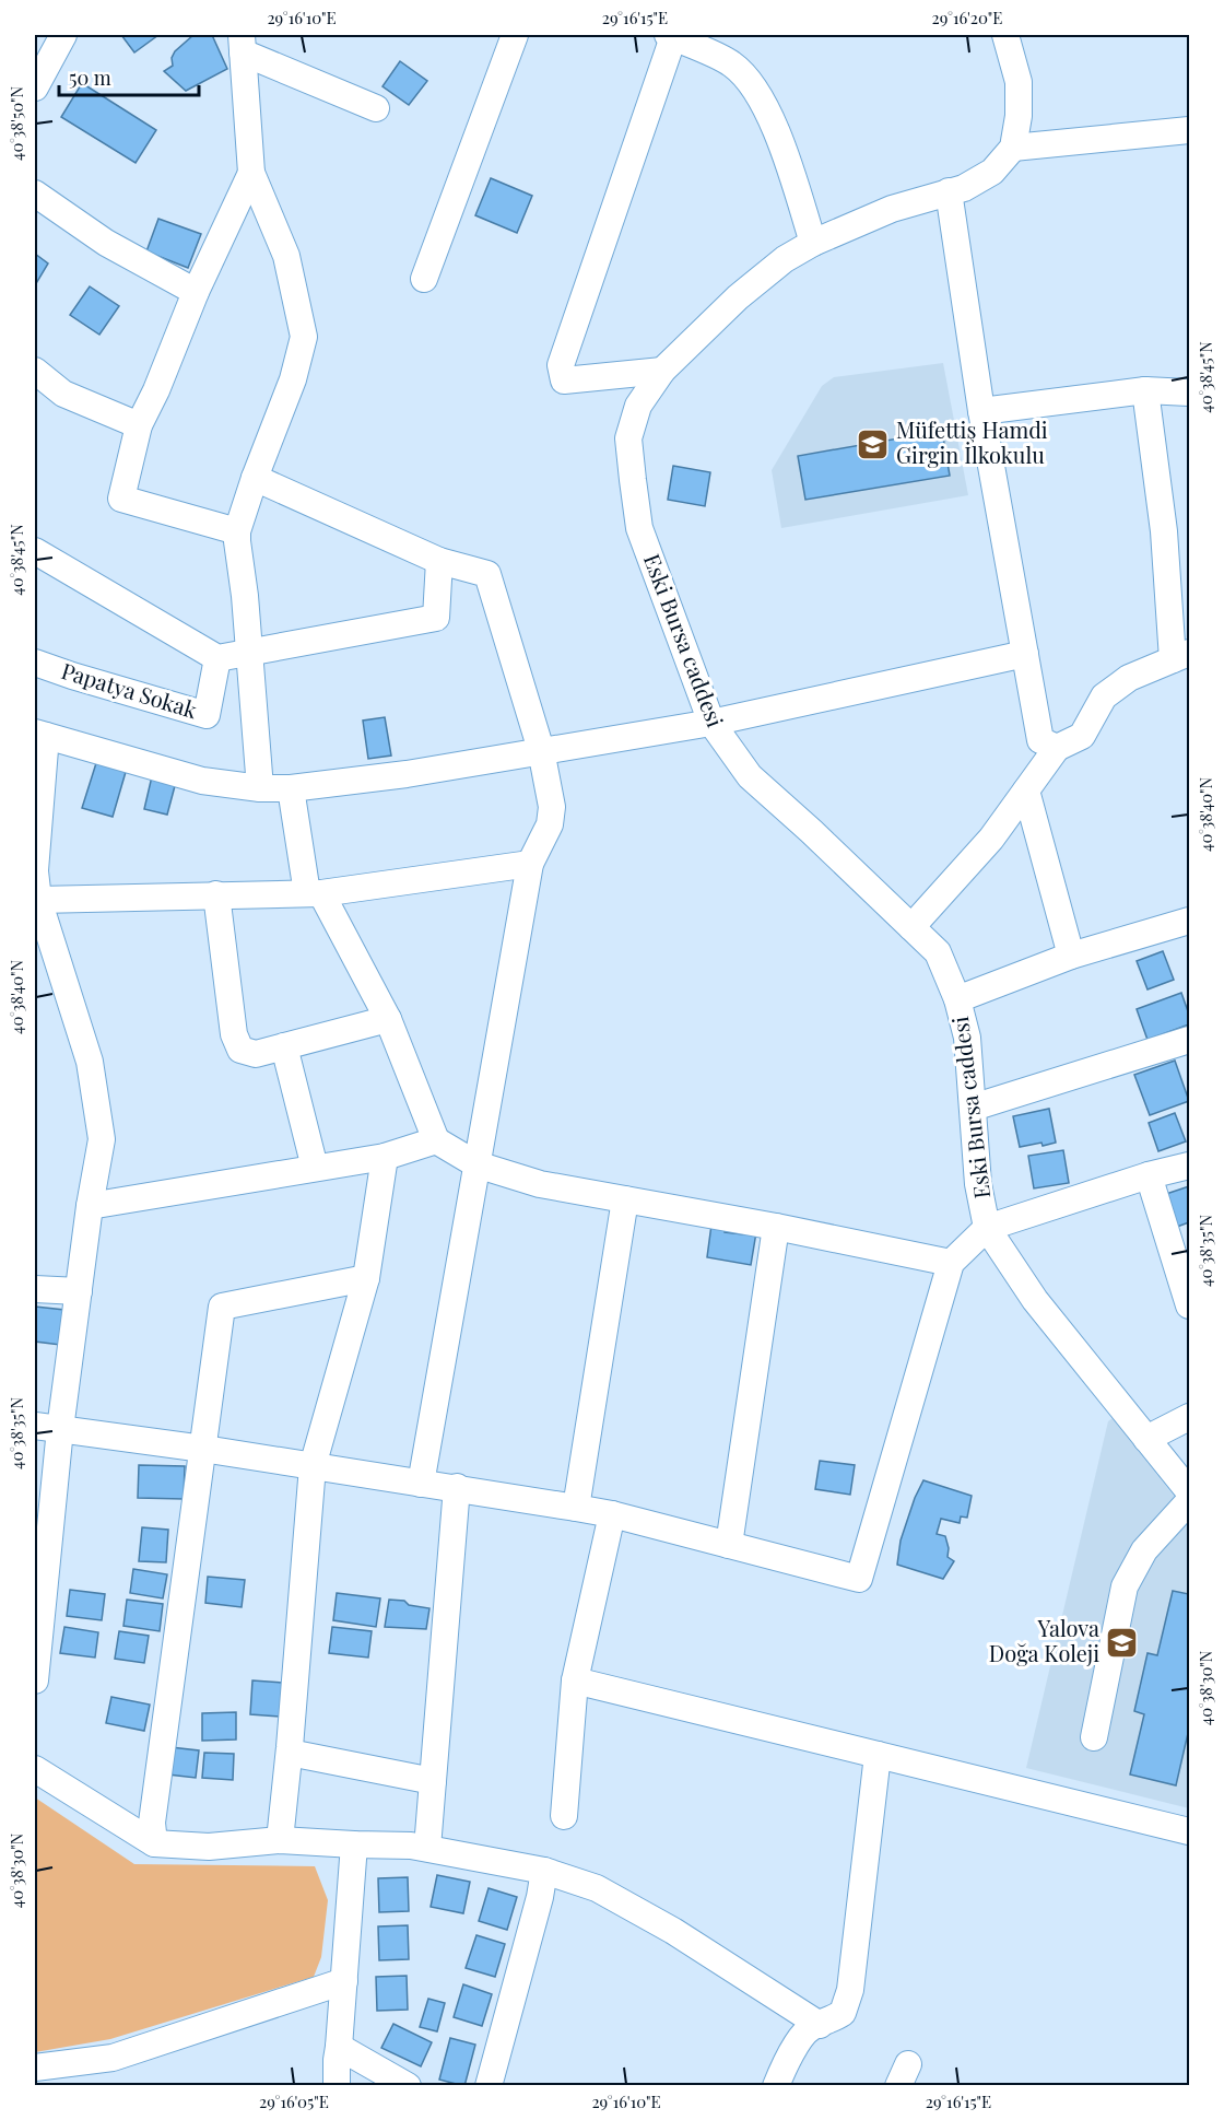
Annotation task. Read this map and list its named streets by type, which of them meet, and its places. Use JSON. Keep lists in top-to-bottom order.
{
  "streets": {
    "street": ["Eski Bursa caddesi", "Papatya Sokak"]
  },
  "places": {
    "school or university": ["Müfettiş Hamdi Girgin İlkokulu", "Yalova Doğa Koleji"]
  },
  "scale_bar": "50 m",
  "coordinates": [
    "29°16'10\"E",
    "29°16'15\"E",
    "29°16'20\"E",
    "40°38'50\"N",
    "40°38'45\"N",
    "40°38'40\"N",
    "40°38'35\"N",
    "40°38'30\"N",
    "29°16'05\"E"
  ]
}
